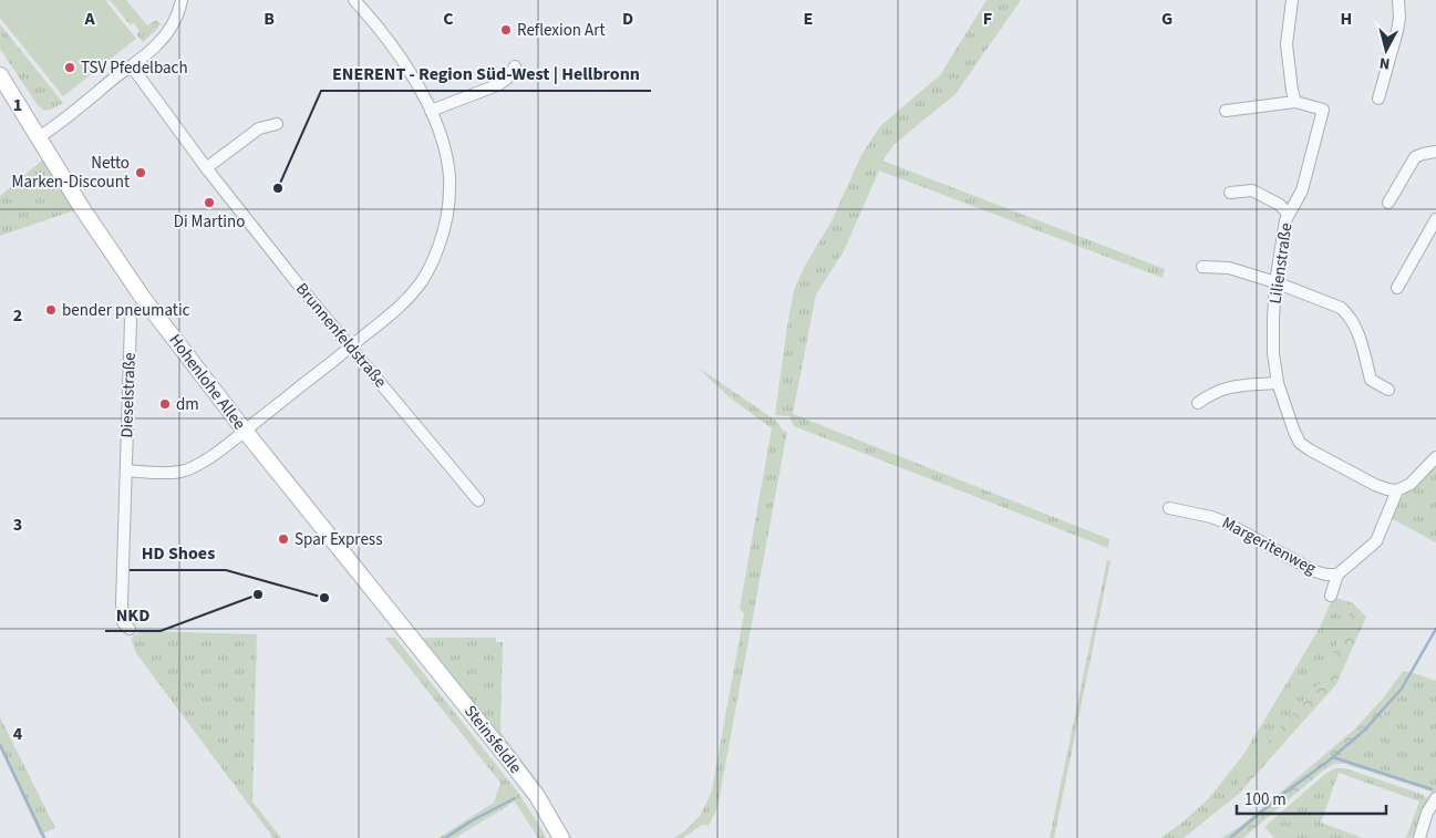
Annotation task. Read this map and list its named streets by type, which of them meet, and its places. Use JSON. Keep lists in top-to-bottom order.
{
  "streets": {
    "street": [
      "Lilienstraße",
      "Brunnenfeldstraße",
      "Hohenlohe Allee",
      "Dieselstraße",
      "Margeritenweg",
      "Steinsfeldle"
    ]
  },
  "crossings": [
    ["Hohenlohe Allee", "Steinsfeldle"]
  ],
  "places": [
    "Reflexion Art",
    "TSV Pfedelbach",
    "Netto Marken-Discount",
    "ENERENT - Region Süd-West | Hellbronn",
    "Di Martino",
    "bender pneumatic",
    "dm",
    "Spar Express",
    "NKD",
    "HD Shoes"
  ],
  "scale_bar": "100 m",
  "north": "bottom",
  "grid": {
    "columns": [
      "A",
      "B",
      "C",
      "D",
      "E",
      "F",
      "G",
      "H"
    ],
    "rows": [
      "1",
      "2",
      "3",
      "4"
    ]
  }
}
